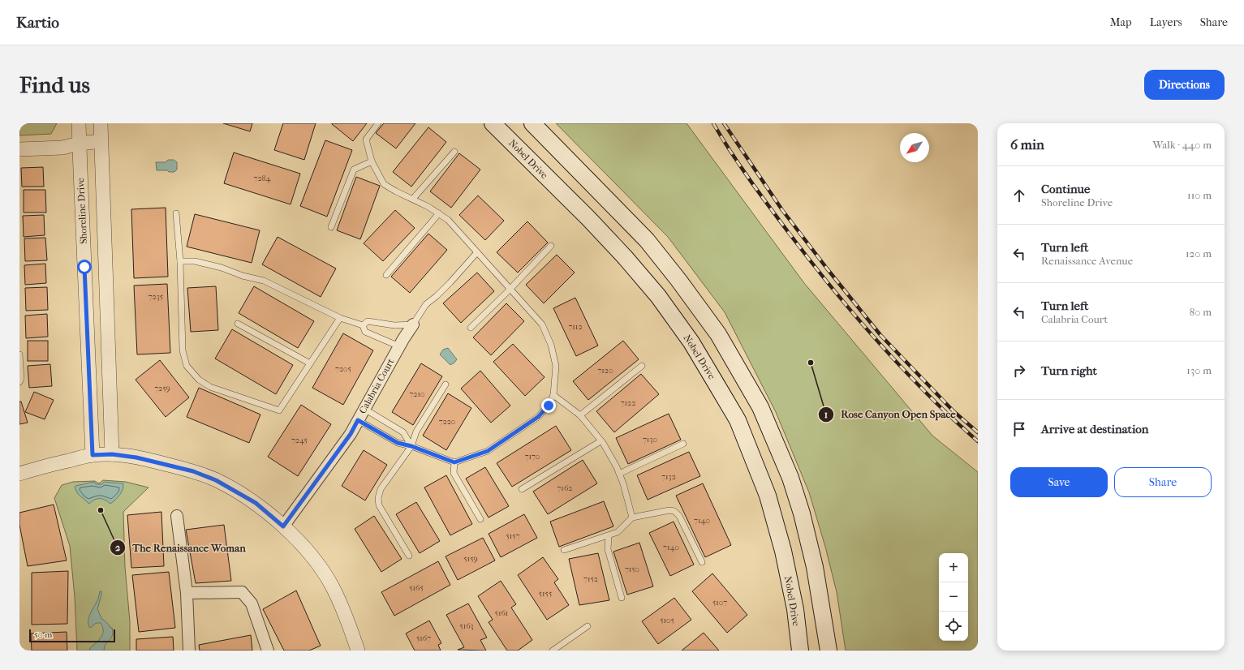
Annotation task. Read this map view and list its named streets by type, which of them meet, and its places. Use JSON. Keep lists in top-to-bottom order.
{
  "streets": {
    "main road": ["Nobel Drive"],
    "street": ["Shoreline Drive", "Calabria Court"]
  },
  "places": ["Rose Canyon Open Space", "The Renaissance Woman"],
  "house_numbers": [
    "7284",
    "7235",
    "7112",
    "7205",
    "7120",
    "7259",
    "7210",
    "7122",
    "7220",
    "7130",
    "7245",
    "7170",
    "7132",
    "7162",
    "7140",
    "5157",
    "7140",
    "5159",
    "7150",
    "7152",
    "5165",
    "5155",
    "5107",
    "5161",
    "5105",
    "5163",
    "5167"
  ],
  "scale_bar": "50 m",
  "north": "bottom left",
  "page": {
    "header": "Kartio",
    "nav": ["Map", "Layers", "Share"],
    "buttons": [
      "Directions",
      ["Save", "Share"]
    ],
    "title": "Find us",
    "heading": ["6 min", "Walk · 440 m"],
    "list": [
      ["Continue", "Shoreline Drive", "110 m"],
      ["Turn left", "Renaissance Avenue", "120 m"],
      ["Turn left", "Calabria Court", "80 m"],
      ["Turn right", "130 m"],
      "Arrive at destination"
    ],
    "map_buttons": ["+", "−"],
    "scale": "50 m"
  }
}
